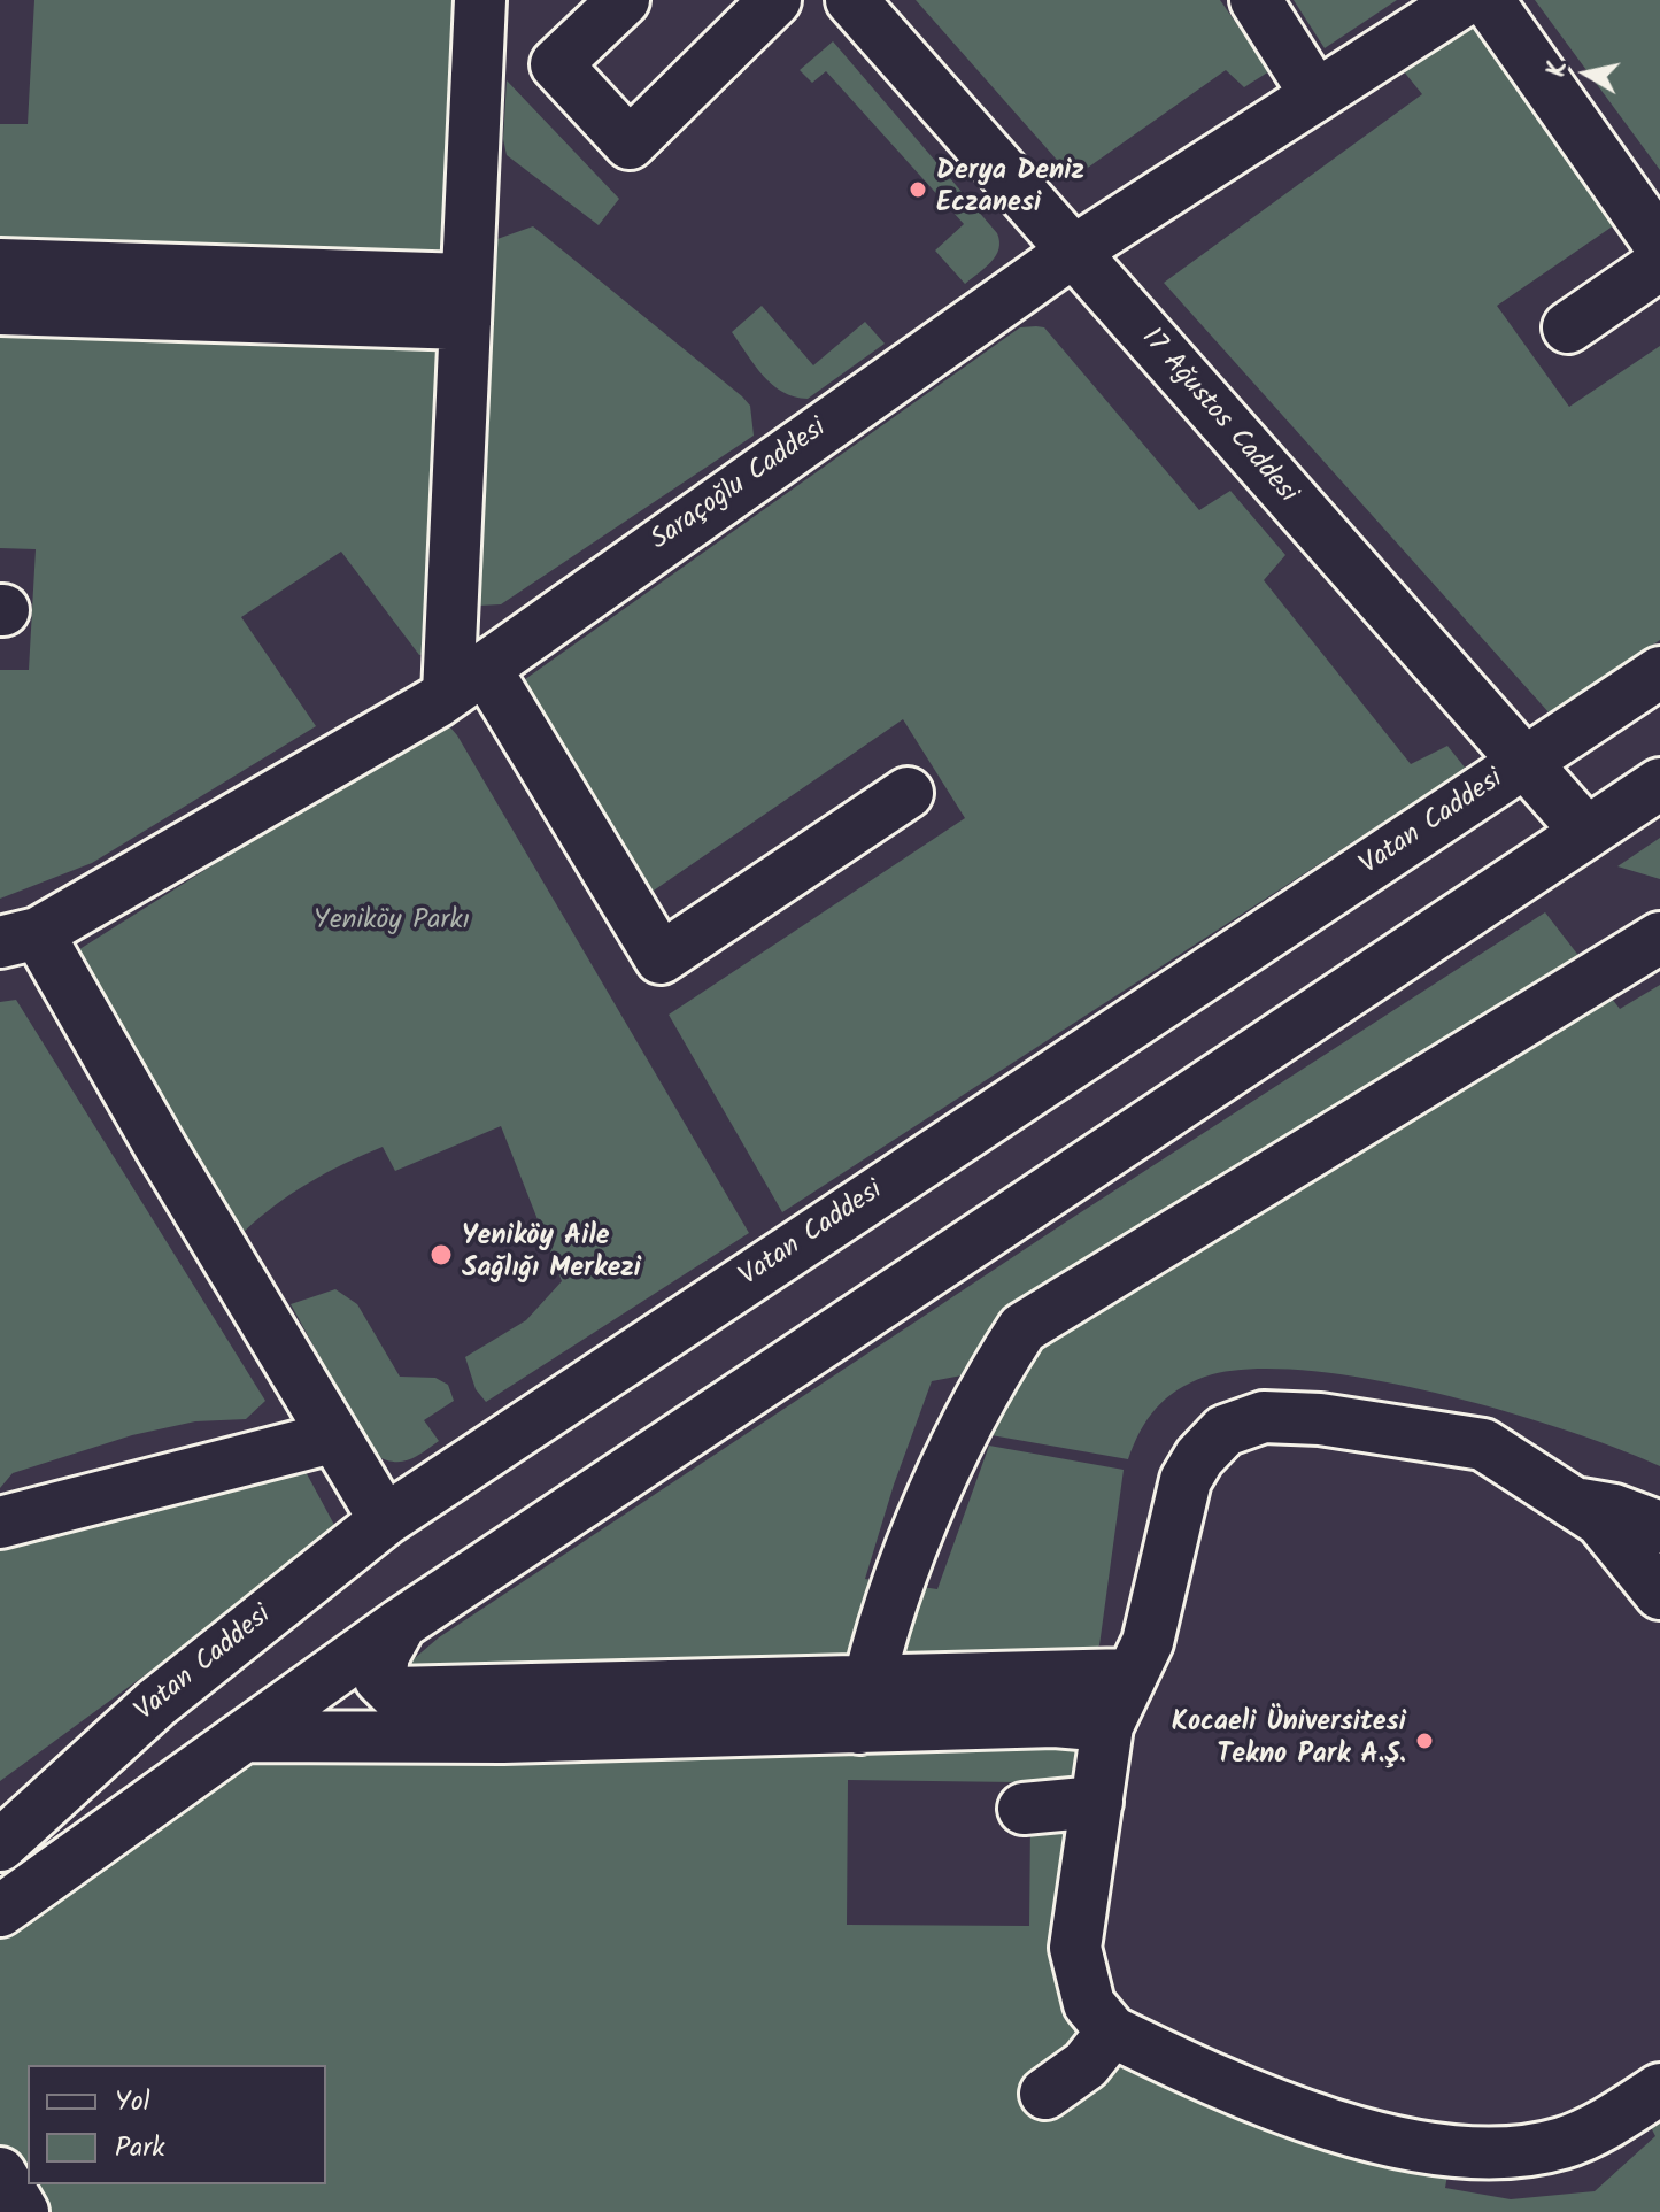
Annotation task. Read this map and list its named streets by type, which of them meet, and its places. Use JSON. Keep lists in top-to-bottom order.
{
  "streets": {
    "street": ["17 Ağustos Caddesi", "Saraçoğlu Caddesi", "Vatan Caddesi"]
  },
  "crossings": [
    ["17 Ağustos Caddesi", "Saraçoğlu Caddesi"],
    ["17 Ağustos Caddesi", "Vatan Caddesi"]
  ],
  "parks": ["Yeniköy Parkı"],
  "places": ["Derya Deniz Eczanesi", "Yeniköy Aile Sağlığı Merkezi", "Kocaeli Üniversitesi Tekno Park A.Ş."],
  "legend": ["Yol", "Park"],
  "north": "left"
}
